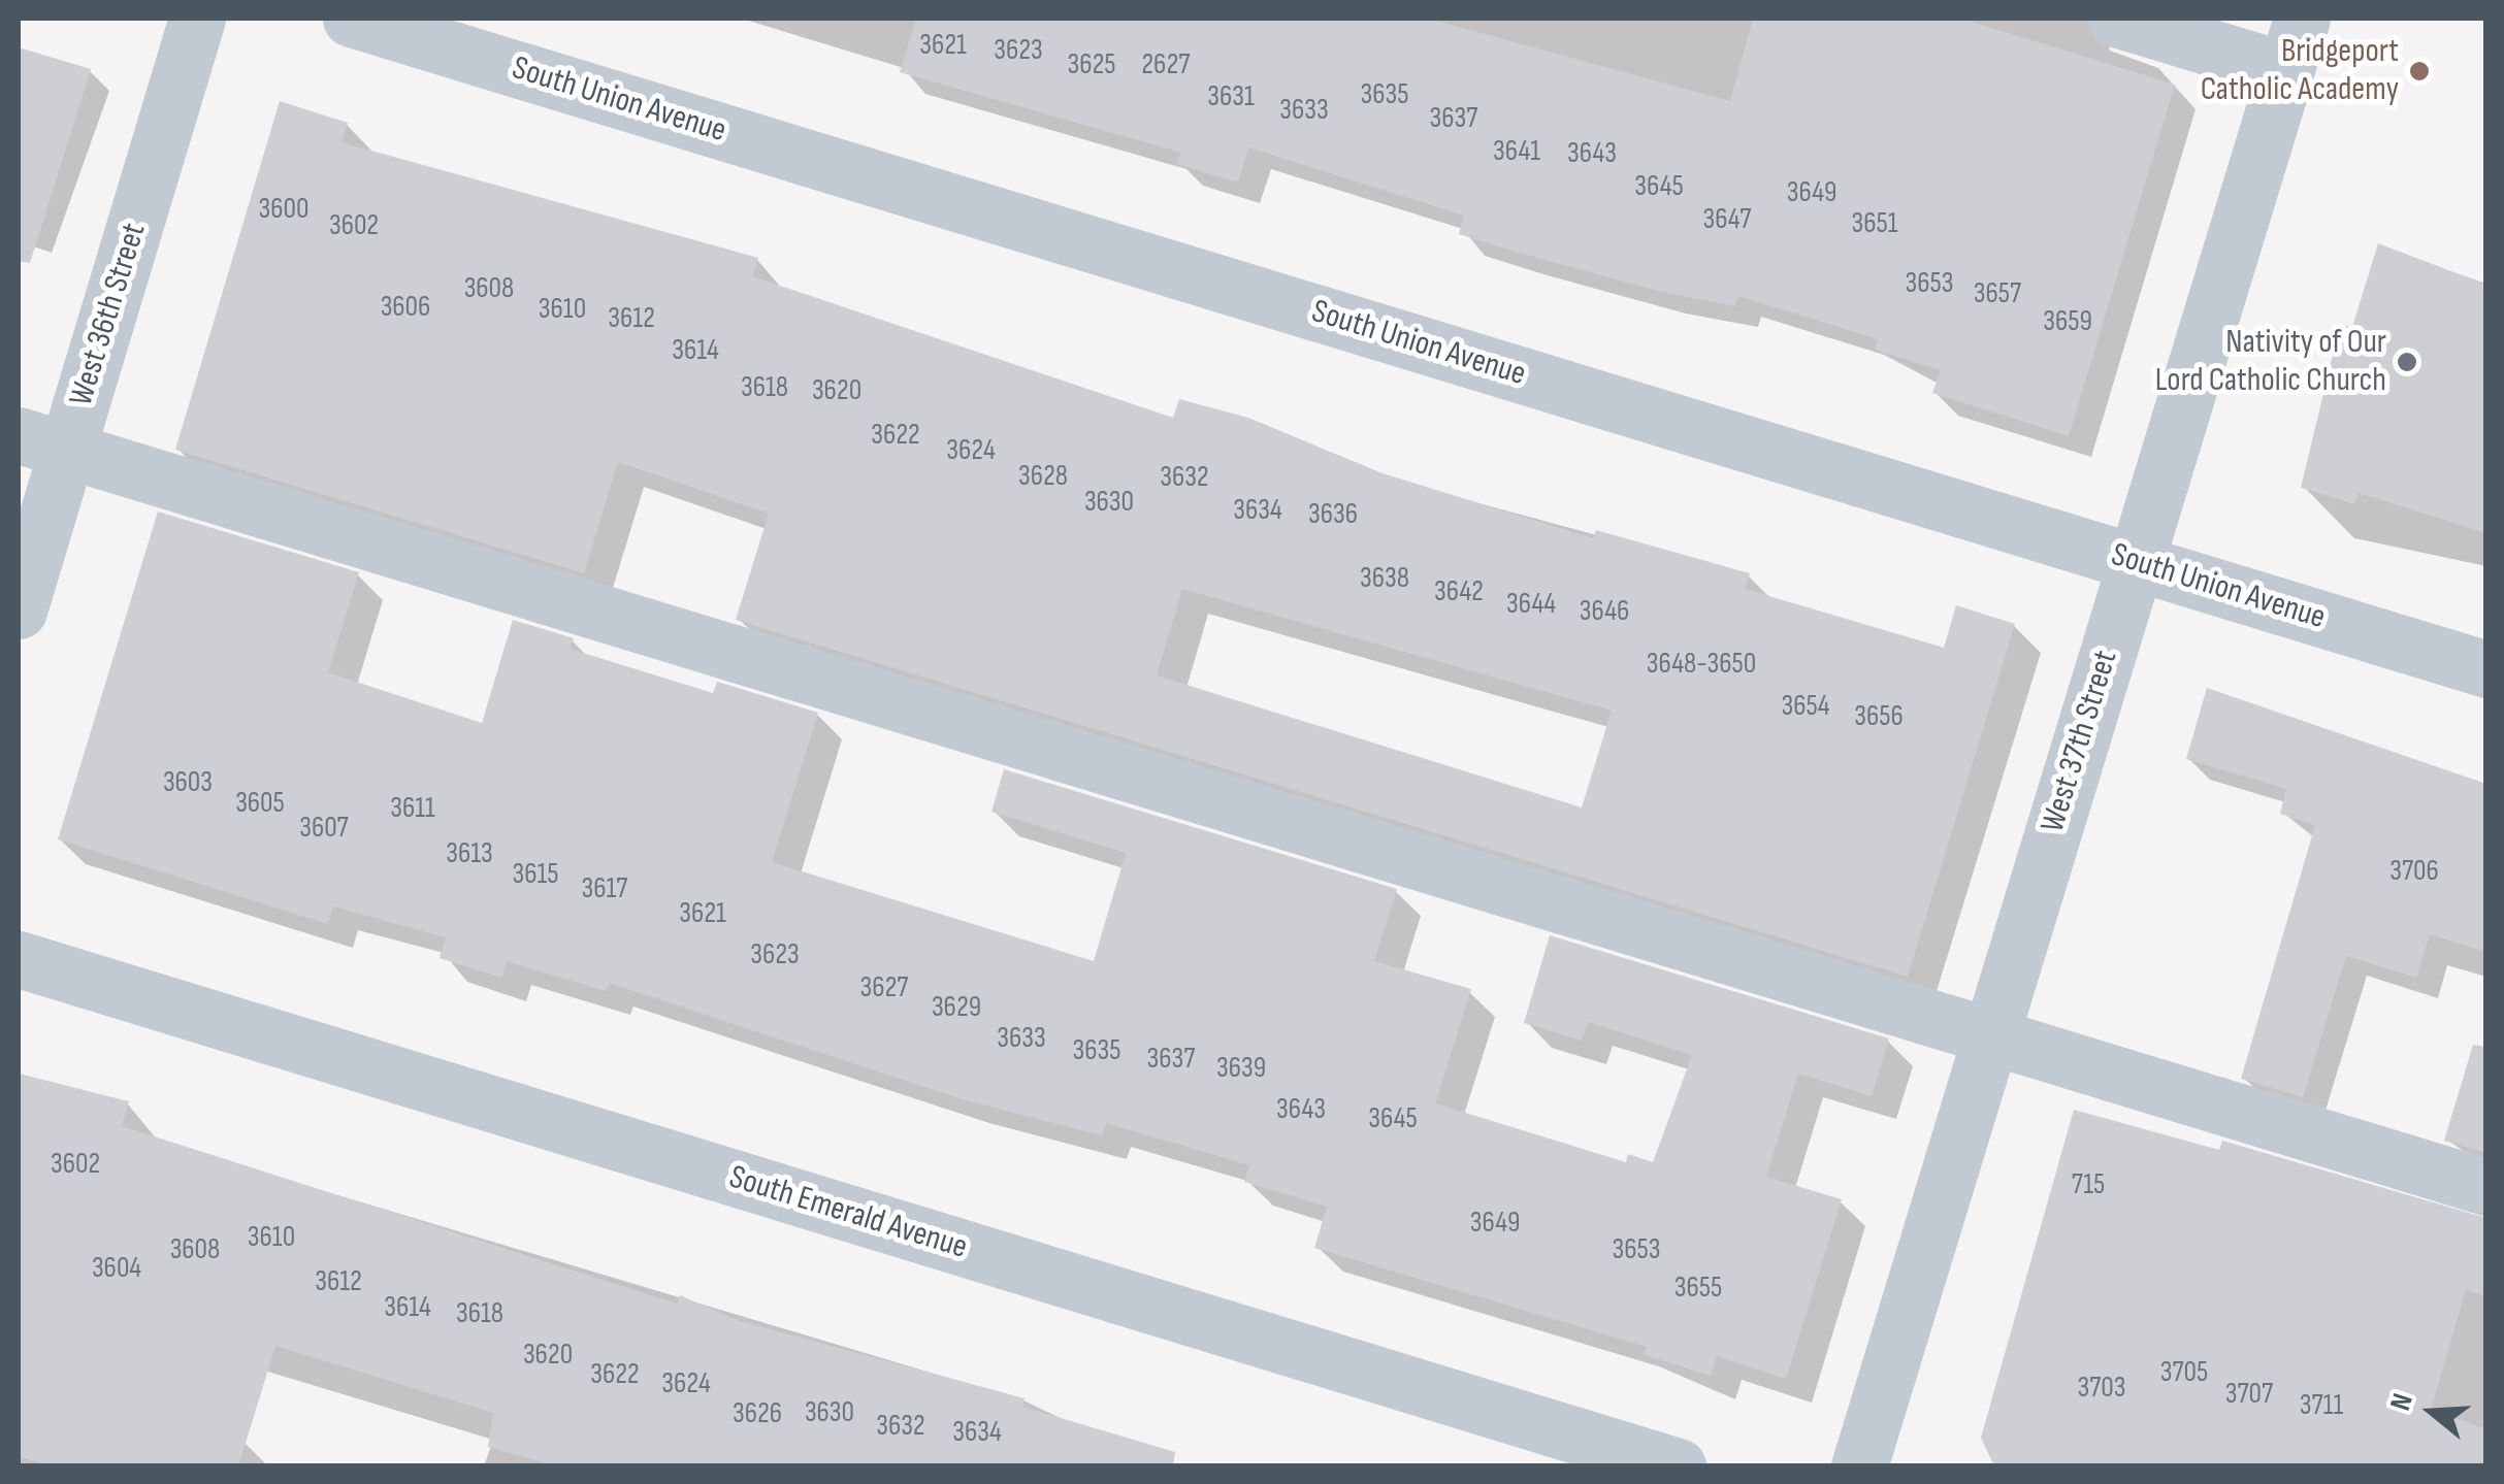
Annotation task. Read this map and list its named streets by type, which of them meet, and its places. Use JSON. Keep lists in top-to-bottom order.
{
  "streets": {
    "street": [
      "South Union Avenue",
      "West 36th Street",
      "West 37th Street",
      "South Emerald Avenue"
    ]
  },
  "crossings": [
    ["South Union Avenue", "West 37th Street"]
  ],
  "places": ["Bridgeport Catholic Academy", "Nativity of Our Lord Catholic Church"],
  "house_numbers": [
    "3621",
    "3623",
    "3625",
    "2627",
    "3635",
    "3631",
    "3633",
    "3637",
    "3641",
    "3643",
    "3645",
    "3649",
    "3600",
    "3647",
    "3651",
    "3602",
    "3653",
    "3608",
    "3657",
    "3606",
    "3610",
    "3612",
    "3659",
    "3614",
    "3618",
    "3620",
    "3622",
    "3624",
    "3628",
    "3632",
    "3630",
    "3634",
    "3636",
    "3638",
    "3642",
    "3644",
    "3646",
    "3648-3650",
    "3654",
    "3656",
    "3603",
    "3605",
    "3611",
    "3607",
    "3613",
    "3706",
    "3615",
    "3617",
    "3621",
    "3623",
    "3627",
    "3629",
    "3633",
    "3635",
    "3637",
    "3639",
    "3643",
    "3645",
    "3602",
    "715",
    "3649",
    "3610",
    "3608",
    "3653",
    "3604",
    "3612",
    "3655",
    "3614",
    "3618",
    "3620",
    "3705",
    "3622",
    "3624",
    "3703",
    "3707",
    "3711",
    "3630",
    "3626",
    "3632",
    "3634"
  ],
  "north": "left"
}
